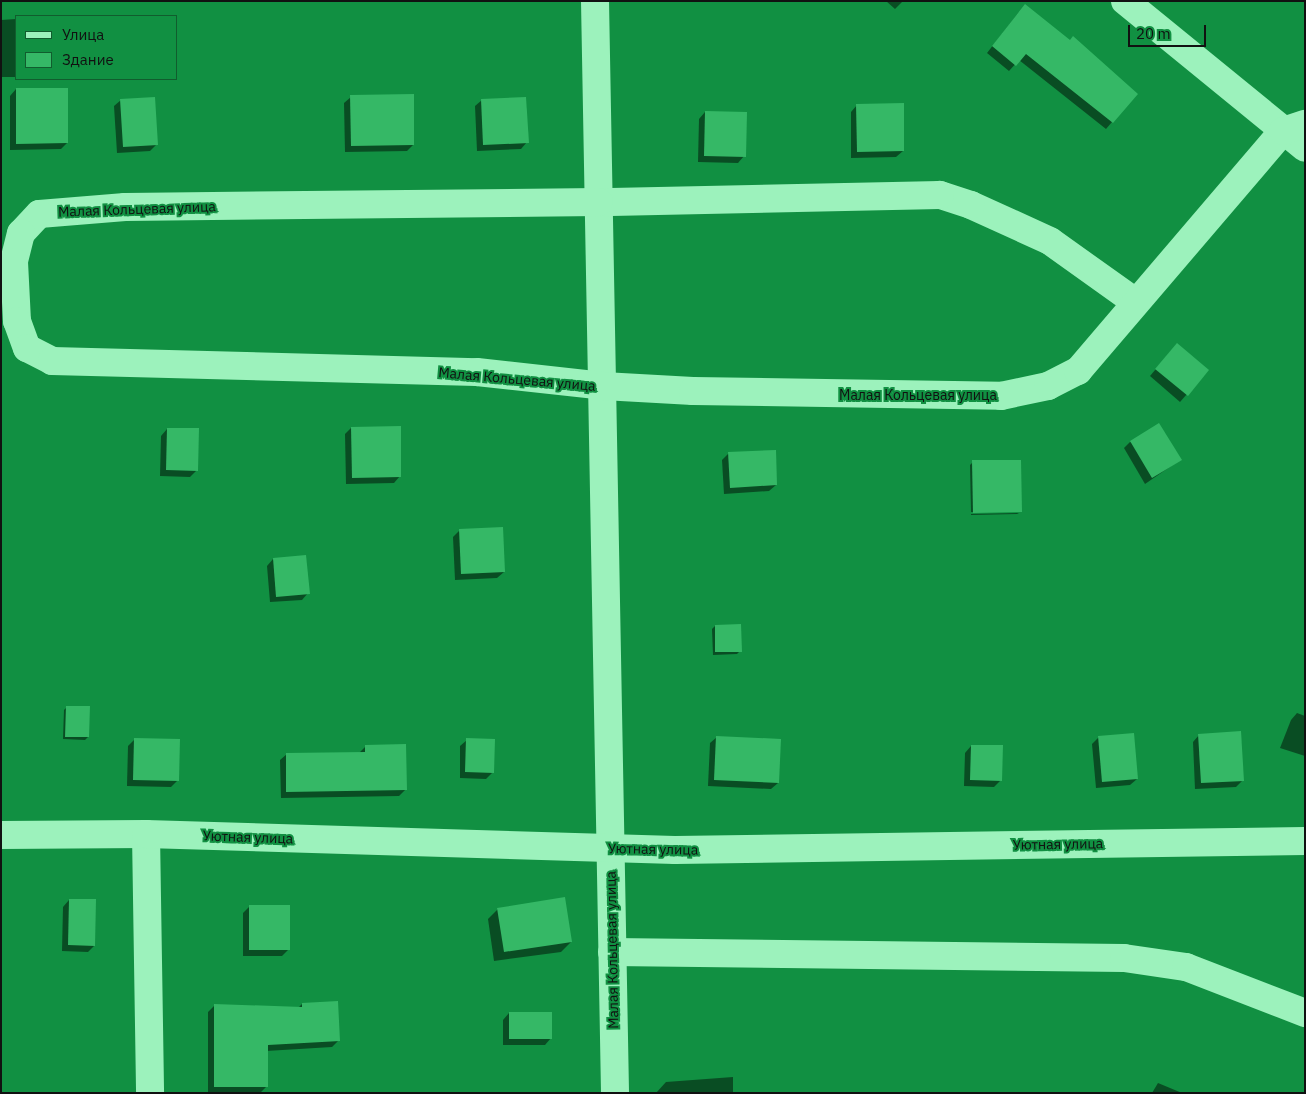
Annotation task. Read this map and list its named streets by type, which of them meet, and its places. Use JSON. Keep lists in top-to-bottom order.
{
  "streets": {
    "street": ["Малая Кольцевая улица", "Уютная улица"]
  },
  "crossings": [
    ["Малая Кольцевая улица", "Уютная улица"]
  ],
  "legend": ["Улица", "Здание"],
  "scale_bar": "20 m"
}
